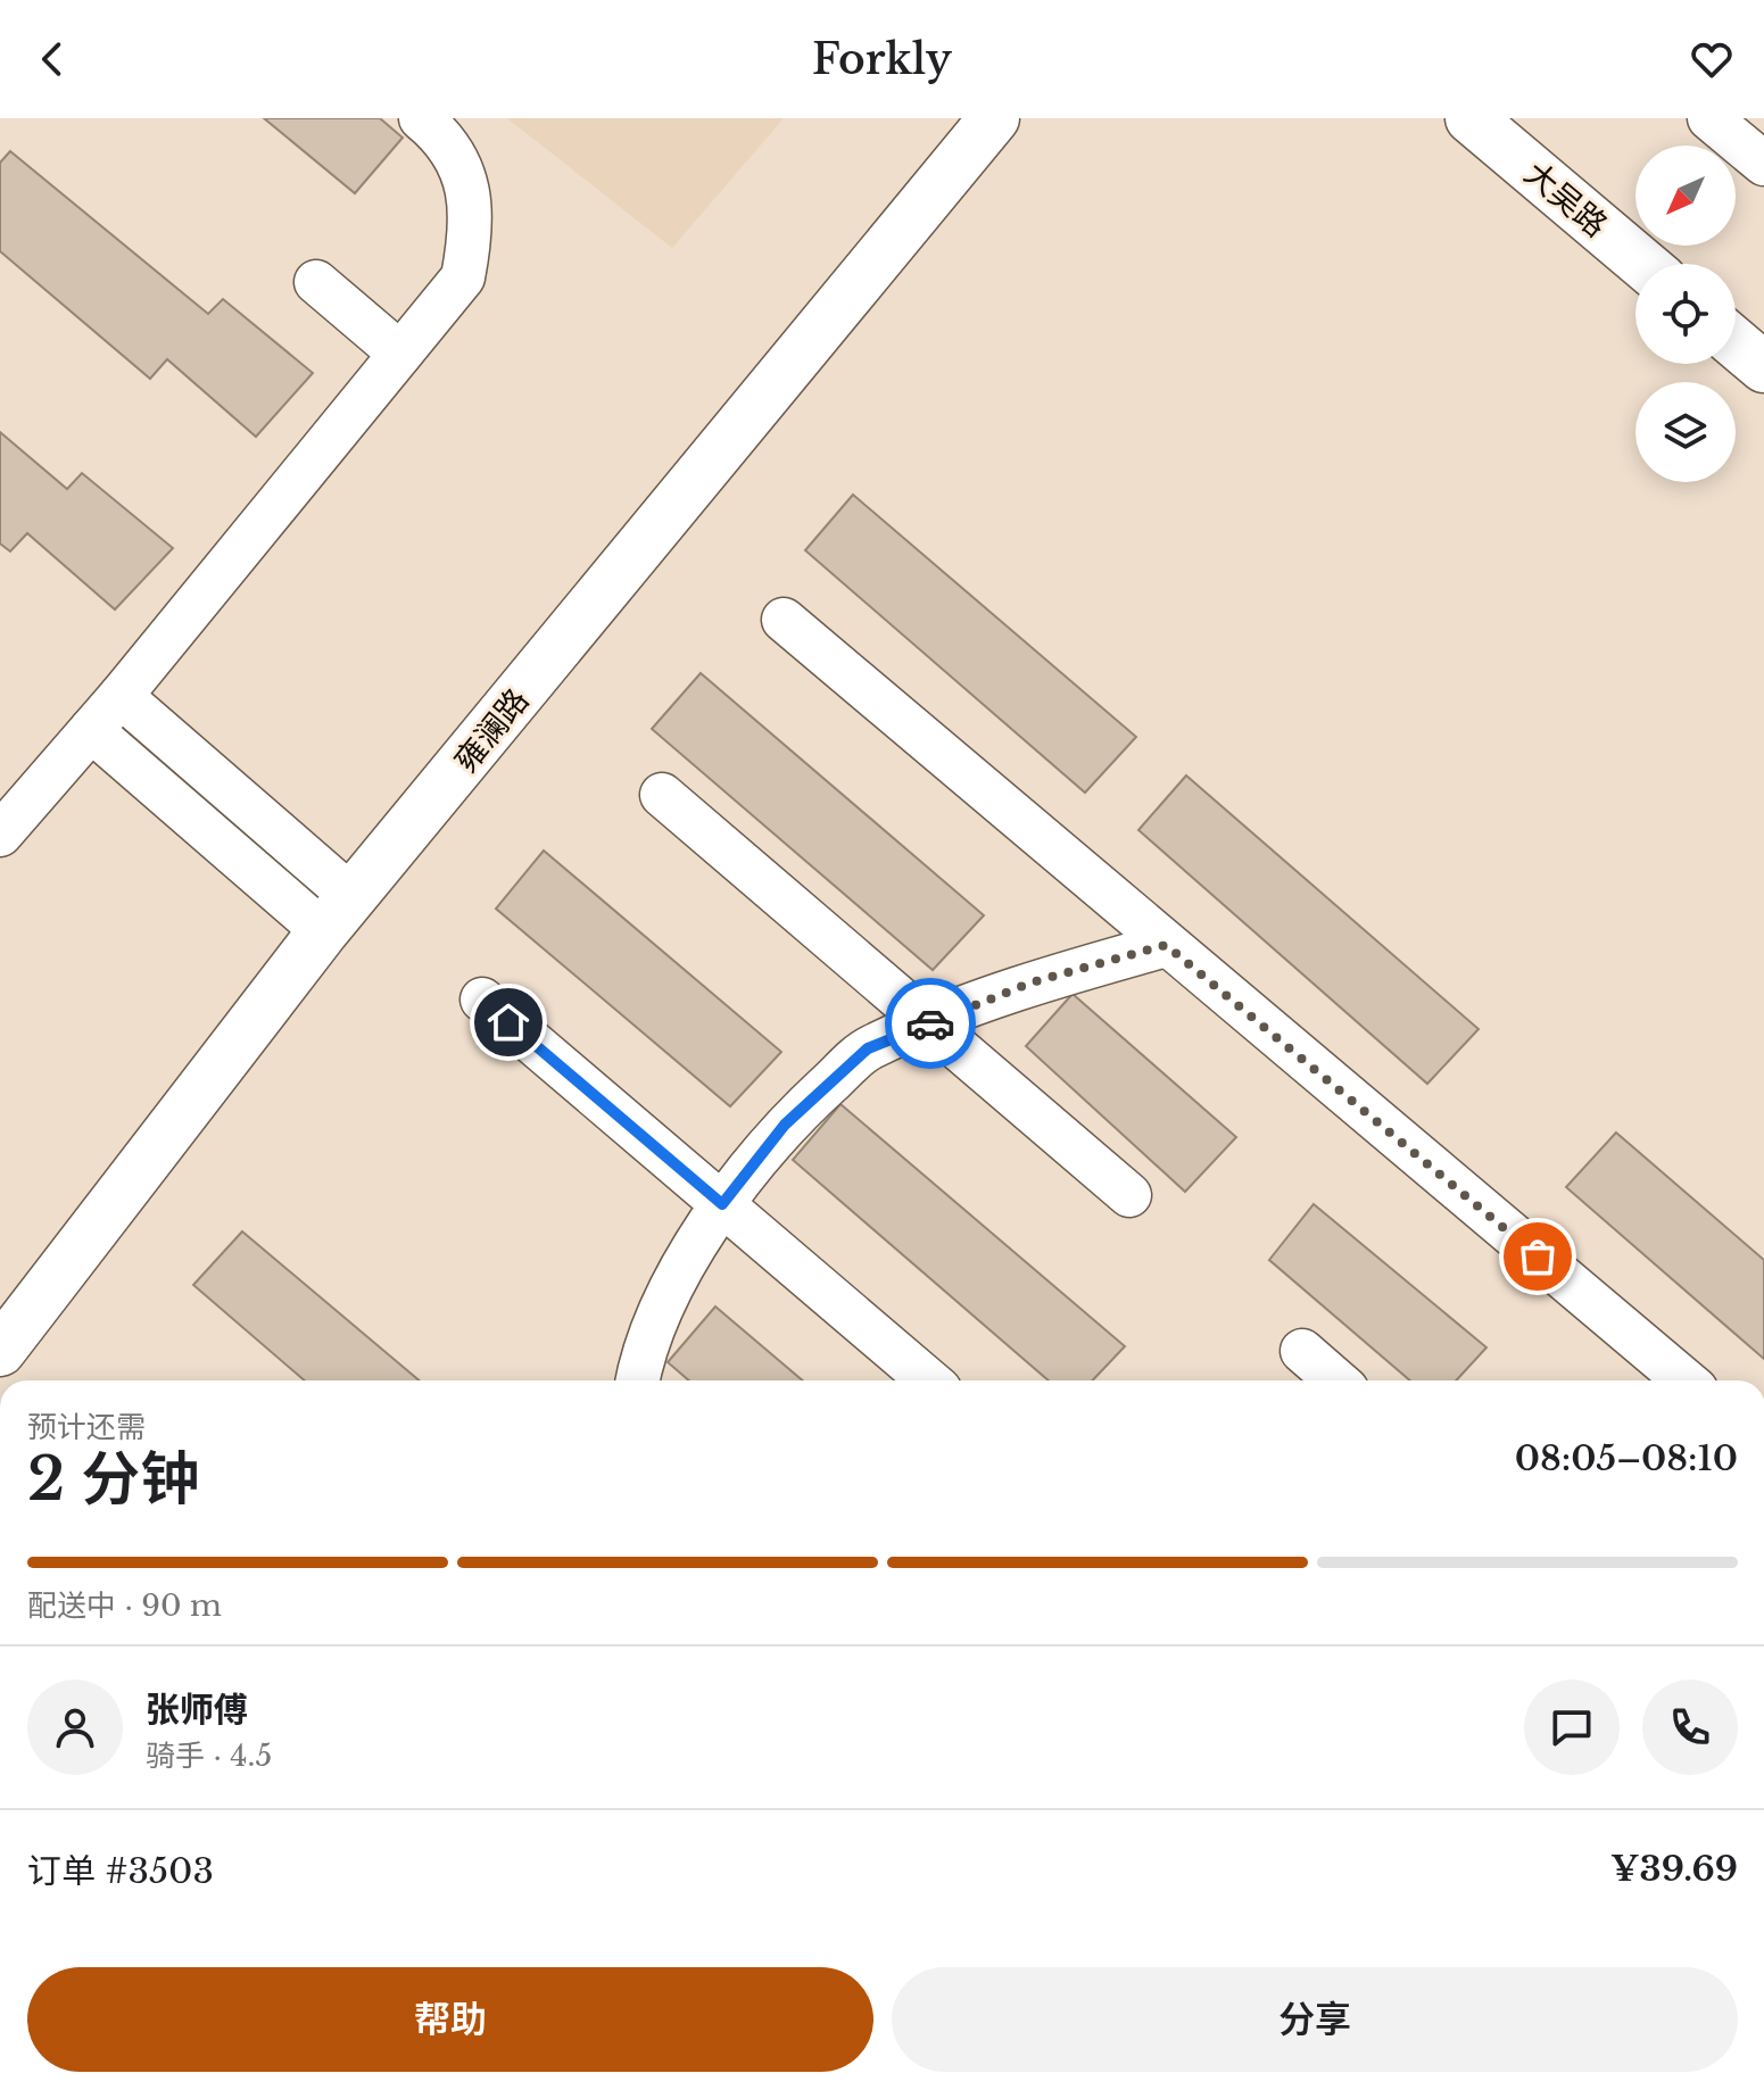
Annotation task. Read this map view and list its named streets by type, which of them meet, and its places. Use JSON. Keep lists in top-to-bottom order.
{
  "streets": {
    "street": ["大吴路", "雍澜路"]
  },
  "north": "bottom left",
  "page": {
    "header": "Forkly",
    "heading": ["2 分钟", "预计还需", "08:05–08:10"],
    "panel": [
      "张师傅",
      "骑手 · 4.5",
      "订单 #3503",
      "¥39.69"
    ],
    "bar": "配送中 · 90 m",
    "buttons": ["帮助", "分享"]
  }
}
